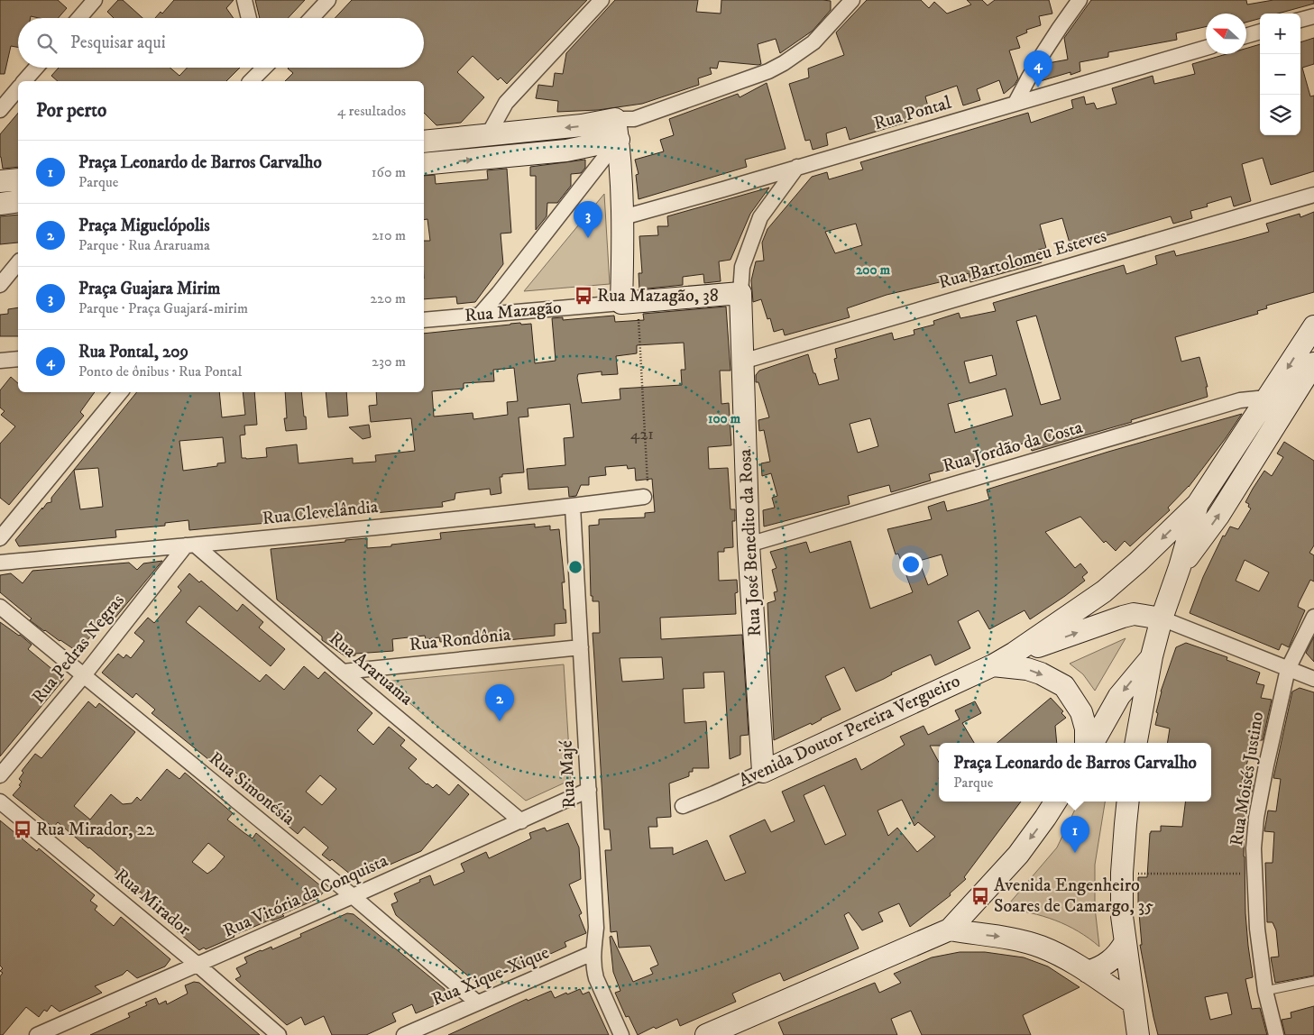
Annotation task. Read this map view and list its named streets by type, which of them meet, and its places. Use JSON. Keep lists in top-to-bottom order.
{
  "streets": {
    "street": [
      "Rua Pontal",
      "Rua Bartolomeu Esteves",
      "Rua Mazagão",
      "Rua Jordão da Costa",
      "Rua Clevelândia",
      "Rua José Benedito da Rosa",
      "Rua Rondônia",
      "Rua Pedras Negras",
      "Rua Araruama",
      "Avenida Doutor Pereira Vergueiro",
      "Rua Majé",
      "Rua Moisés Justino",
      "Rua Simonésia",
      "Rua Vitória da Conquista",
      "Rua Mirador",
      "Rua Xique-Xique"
    ]
  },
  "crossings": [
    ["Rua Pontal", "Rua José Benedito da Rosa"],
    ["Rua Bartolomeu Esteves", "Rua José Benedito da Rosa"],
    ["Rua Mazagão", "Rua José Benedito da Rosa"],
    ["Rua Jordão da Costa", "Rua José Benedito da Rosa"],
    ["Rua Jordão da Costa", "Avenida Doutor Pereira Vergueiro"],
    ["Rua Clevelândia", "Rua Pedras Negras"],
    ["Rua Clevelândia", "Rua Araruama"],
    ["Rua Clevelândia", "Rua Majé"],
    ["Rua José Benedito da Rosa", "Avenida Doutor Pereira Vergueiro"],
    ["Rua Rondônia", "Rua Araruama"],
    ["Rua Rondônia", "Rua Majé"],
    ["Rua Pedras Negras", "Rua Araruama"],
    ["Rua Pedras Negras", "Rua Simonésia"],
    ["Rua Araruama", "Rua Vitória da Conquista"],
    ["Rua Majé", "Rua Vitória da Conquista"],
    ["Rua Majé", "Rua Xique-Xique"],
    ["Rua Simonésia", "Rua Vitória da Conquista"],
    ["Rua Simonésia", "Rua Xique-Xique"],
    ["Rua Vitória da Conquista", "Rua Mirador"]
  ],
  "places": {
    "bus stop": ["Rua Mazagão, 38", "Rua Mirador, 22", "Avenida Engenheiro Soares de Camargo, 35"]
  },
  "house_numbers": ["421"],
  "north": "left",
  "page": {
    "map_buttons": ["+", "−"],
    "search": "Pesquisar aqui",
    "pins": [
      "4",
      "3",
      "2",
      "1"
    ],
    "heading": ["Por perto", "4 resultados"],
    "list": [
      {
        "mark": "1",
        "name": "Praça Leonardo de Barros Carvalho",
        "note": "Parque",
        "value": "160 m"
      },
      {
        "mark": "2",
        "name": "Praça Miguelópolis",
        "note": "Parque · Rua Araruama",
        "value": "210 m"
      },
      {
        "mark": "3",
        "name": "Praça Guajara Mirim",
        "note": "Parque · Praça Guajará-mirim",
        "value": "220 m"
      },
      {
        "mark": "4",
        "name": "Rua Pontal, 209",
        "note": "Ponto de ônibus · Rua Pontal",
        "value": "230 m"
      }
    ],
    "popup": ["Praça Leonardo de Barros Carvalho", "Parque"]
  },
  "rings": ["200 m", "100 m"]
}
